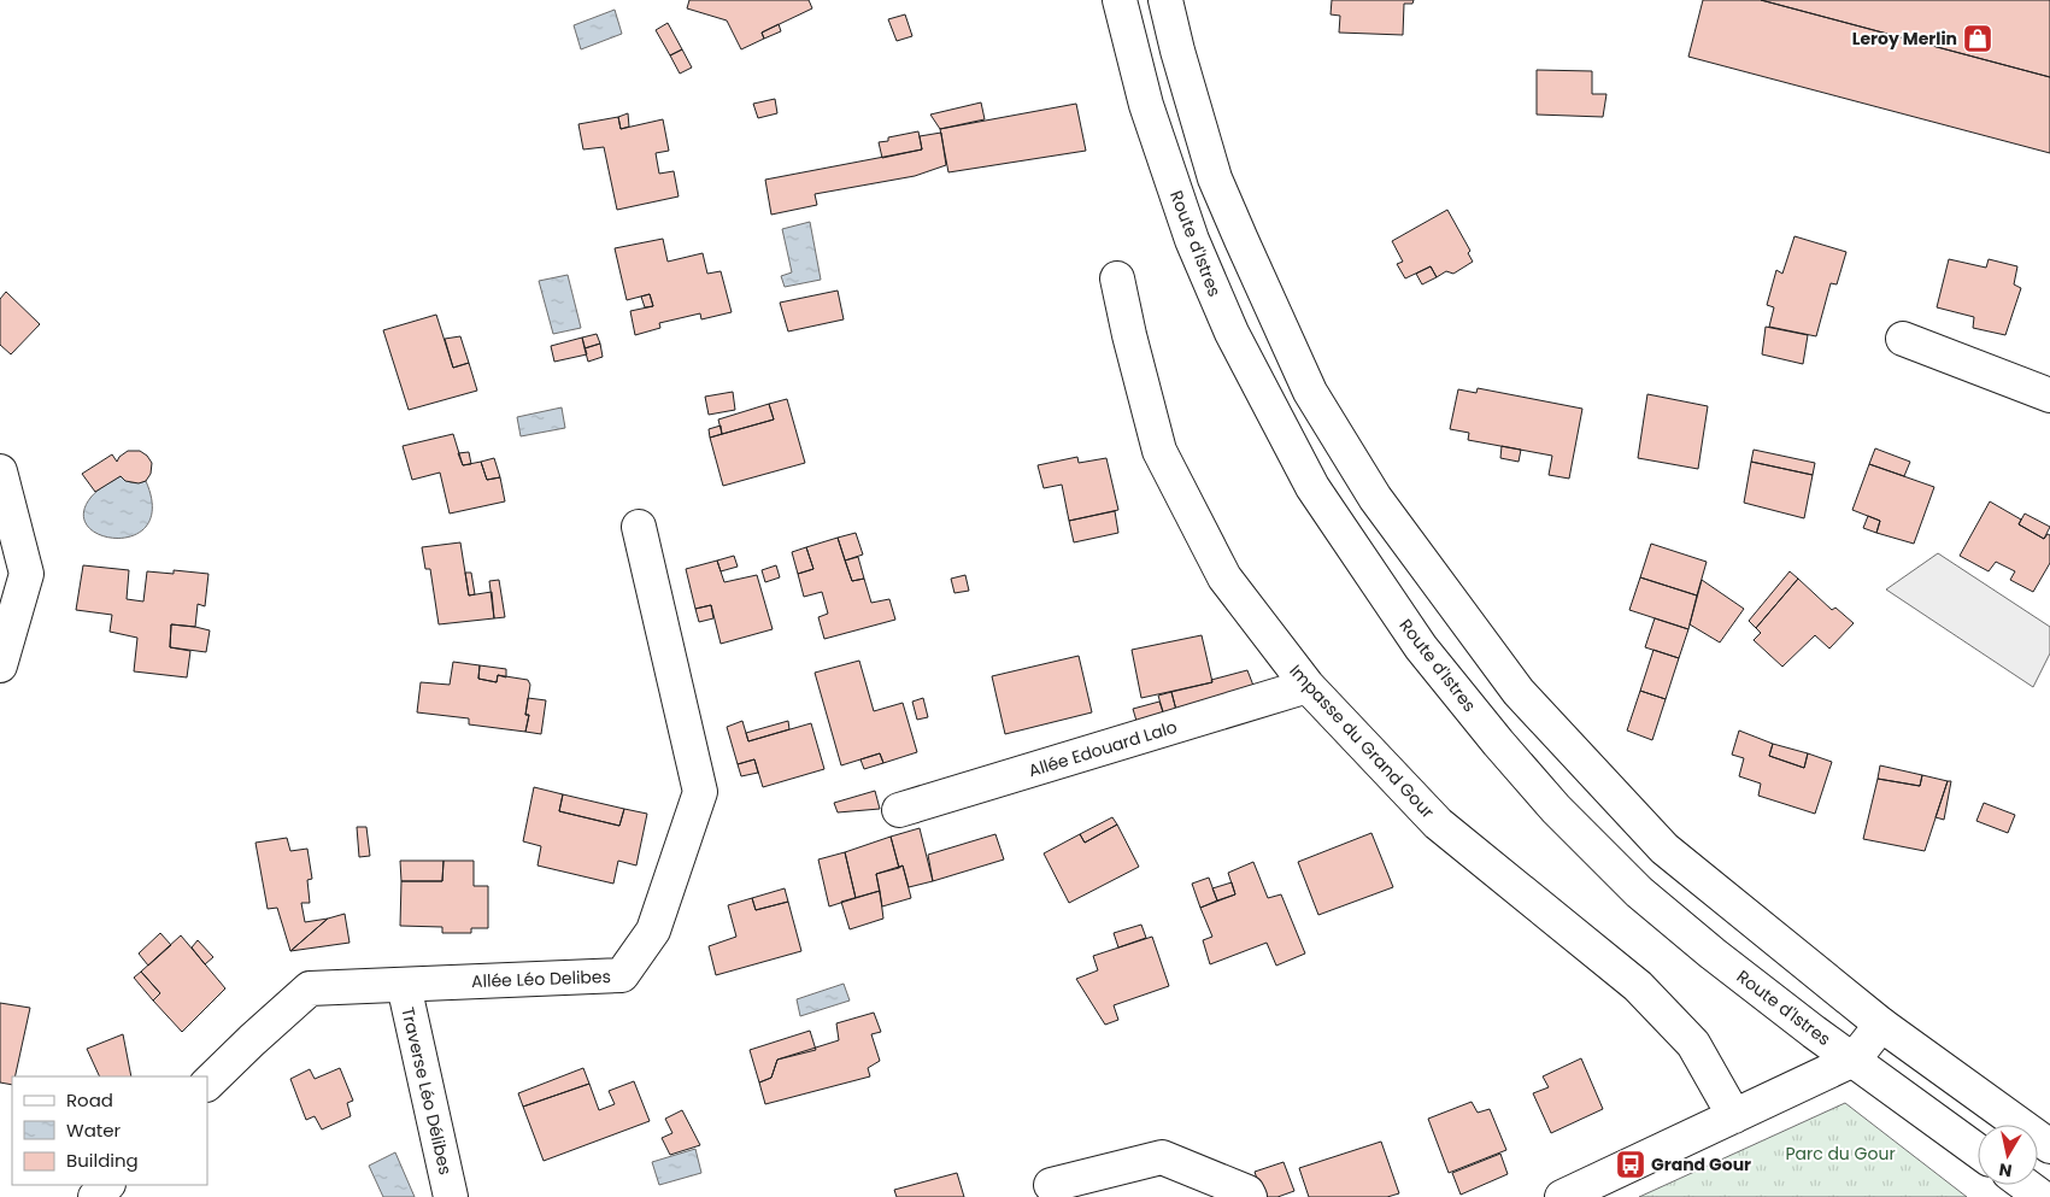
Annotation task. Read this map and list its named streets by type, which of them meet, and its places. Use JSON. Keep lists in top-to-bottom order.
{
  "streets": {
    "street": [
      "Route d'Istres",
      "Impasse du Grand Gour",
      "Allée Edouard Lalo",
      "Allée Léo Delibes",
      "Traverse Léo Délibes"
    ]
  },
  "crossings": [
    ["Impasse du Grand Gour", "Allée Edouard Lalo"],
    ["Allée Léo Delibes", "Traverse Léo Délibes"]
  ],
  "parks": ["Parc du Gour"],
  "places": {
    "shop": ["Leroy Merlin"],
    "bus stop": ["Grand Gour"]
  },
  "legend": ["Road", "Water", "Building"],
  "north": "bottom"
}
